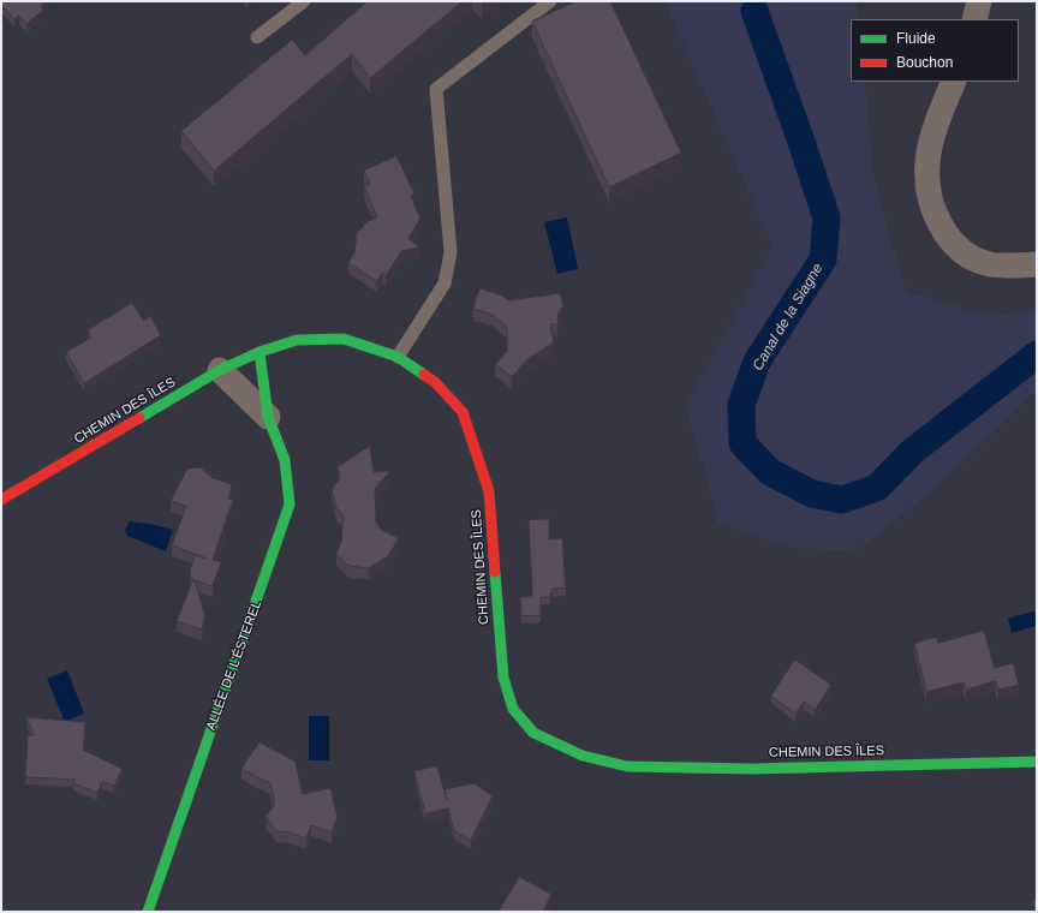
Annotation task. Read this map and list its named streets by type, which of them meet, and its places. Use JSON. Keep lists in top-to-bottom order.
{
  "streets": {
    "street": ["CHEMIN DES ÎLES", "ALLÉE DE L'ÉSTEREL"]
  },
  "crossings": [
    ["CHEMIN DES ÎLES", "ALLÉE DE L'ÉSTEREL"]
  ],
  "water": ["Canal de la Siagne"],
  "legend": ["Fluide", "Bouchon"]
}
